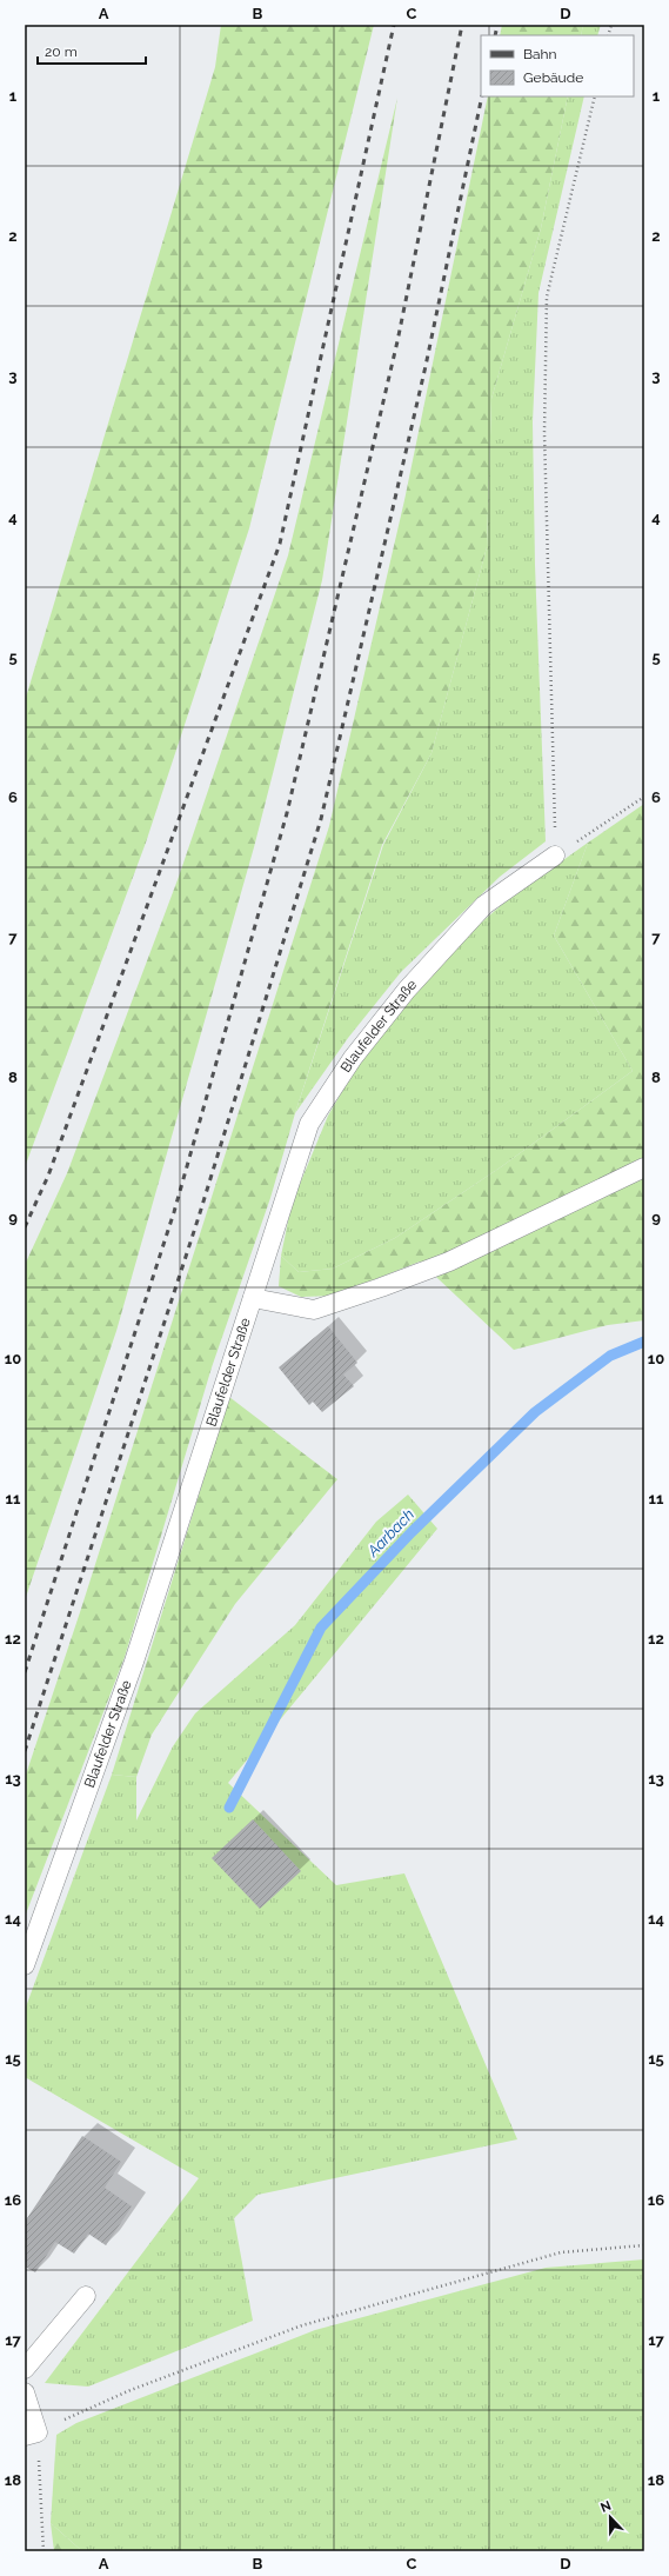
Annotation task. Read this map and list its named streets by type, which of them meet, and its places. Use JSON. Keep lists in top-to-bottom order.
{
  "streets": {
    "lane": ["Blaufelder Straße"]
  },
  "water": ["Aarbach"],
  "legend": ["Bahn", "Gebäude"],
  "scale_bar": "20 m",
  "north": "top",
  "grid": {
    "columns": [
      "A",
      "B",
      "C",
      "D"
    ],
    "rows": [
      "1",
      "2",
      "3",
      "4",
      "5",
      "6",
      "7",
      "8",
      "9",
      "10",
      "11",
      "12",
      "13",
      "14",
      "15",
      "16",
      "17",
      "18"
    ]
  }
}
